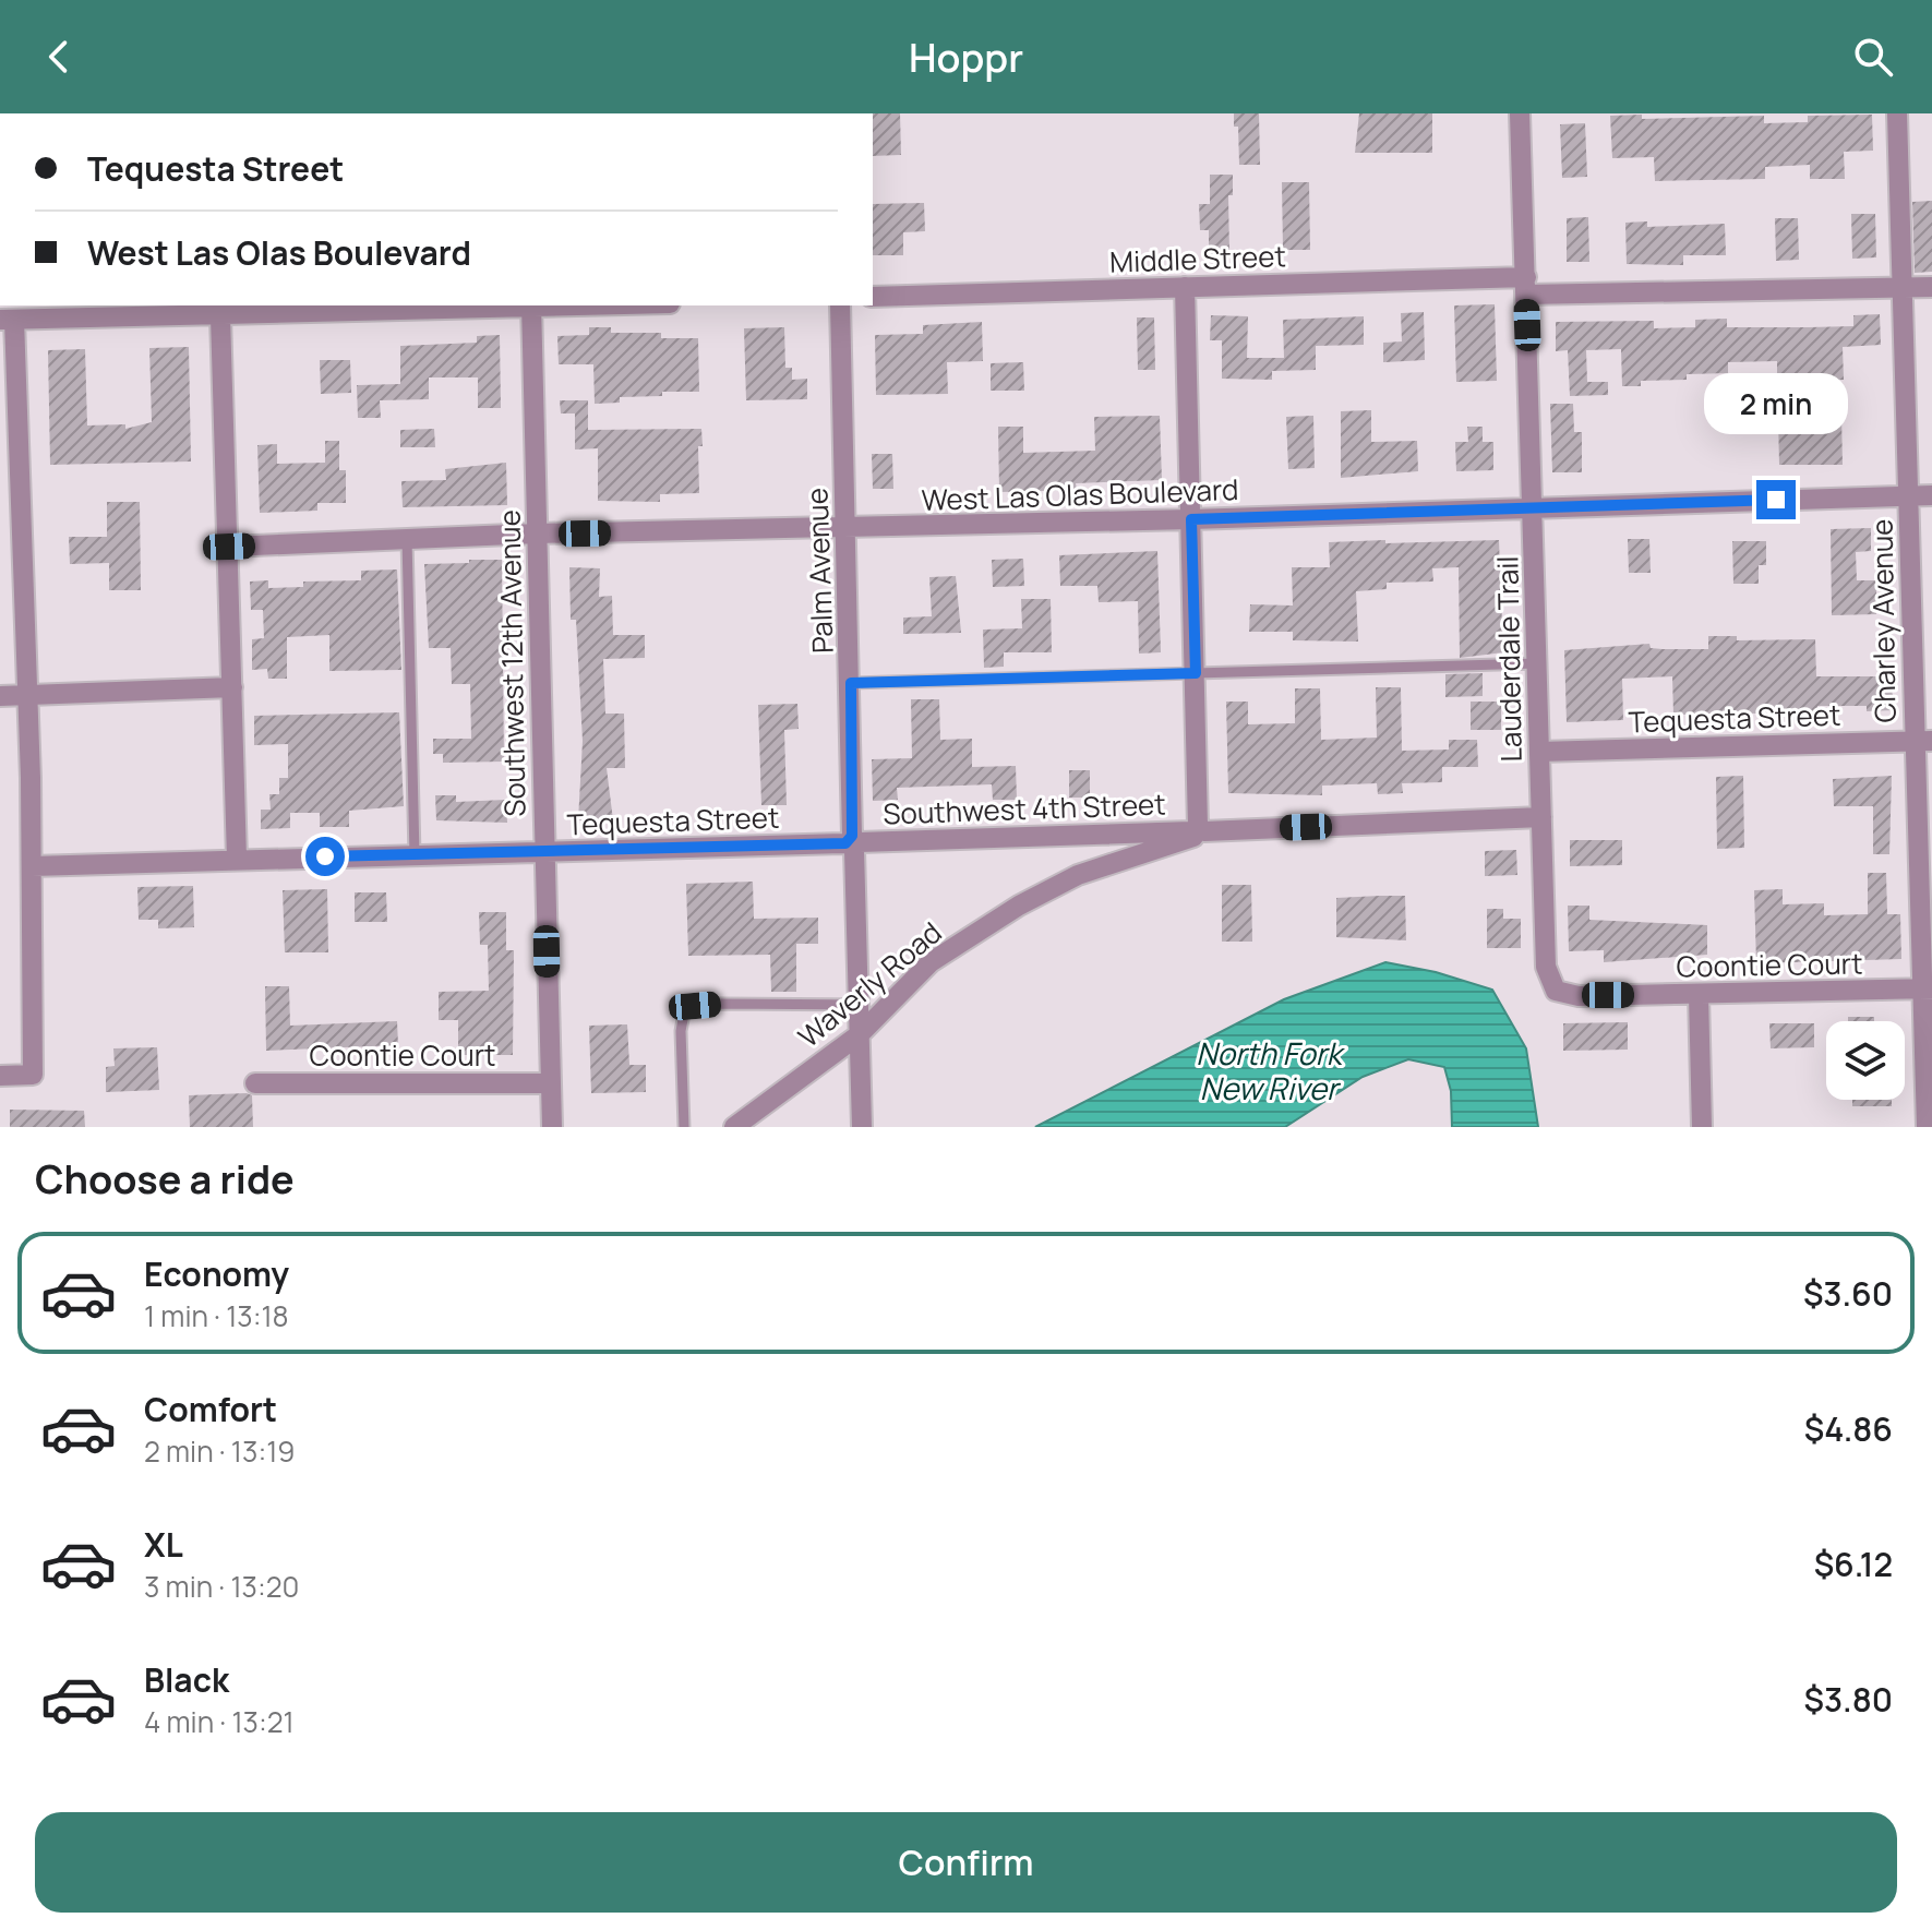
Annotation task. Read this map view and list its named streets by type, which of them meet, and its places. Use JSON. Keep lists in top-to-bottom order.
{
  "streets": {
    "street": [
      "Middle Street",
      "West Las Olas Boulevard",
      "Palm Avenue",
      "Charley Avenue",
      "Lauderdale Trail",
      "Southwest 12th Avenue",
      "Tequesta Street",
      "Southwest 4th Street",
      "Coontie Court",
      "Waverly Road"
    ]
  },
  "crossings": [
    ["Middle Street", "Charley Avenue"],
    ["Middle Street", "Lauderdale Trail"],
    ["West Las Olas Boulevard", "Palm Avenue"],
    ["West Las Olas Boulevard", "Charley Avenue"],
    ["West Las Olas Boulevard", "Lauderdale Trail"],
    ["West Las Olas Boulevard", "Southwest 12th Avenue"],
    ["Palm Avenue", "Tequesta Street"],
    ["Palm Avenue", "Southwest 4th Street"],
    ["Palm Avenue", "Waverly Road"],
    ["Charley Avenue", "Tequesta Street"],
    ["Charley Avenue", "Coontie Court"],
    ["Lauderdale Trail", "Tequesta Street"],
    ["Lauderdale Trail", "Coontie Court"],
    ["Southwest 12th Avenue", "Tequesta Street"],
    ["Southwest 12th Avenue", "Coontie Court"],
    ["Tequesta Street", "Southwest 4th Street"],
    ["Southwest 4th Street", "Waverly Road"]
  ],
  "water": ["North Fork New River"],
  "page": {
    "header": "Hoppr",
    "banner": ["Tequesta Street", "West Las Olas Boulevard"],
    "bubble": "2 min",
    "heading": "Choose a ride",
    "list": [
      {
        "name": "Economy",
        "note": "1 min · 13:18",
        "value": "$3.60"
      },
      {
        "name": "Comfort",
        "note": "2 min · 13:19",
        "value": "$4.86"
      },
      {
        "name": "XL",
        "note": "3 min · 13:20",
        "value": "$6.12"
      },
      {
        "name": "Black",
        "note": "4 min · 13:21",
        "value": "$3.80"
      }
    ],
    "buttons": "Confirm"
  }
}
